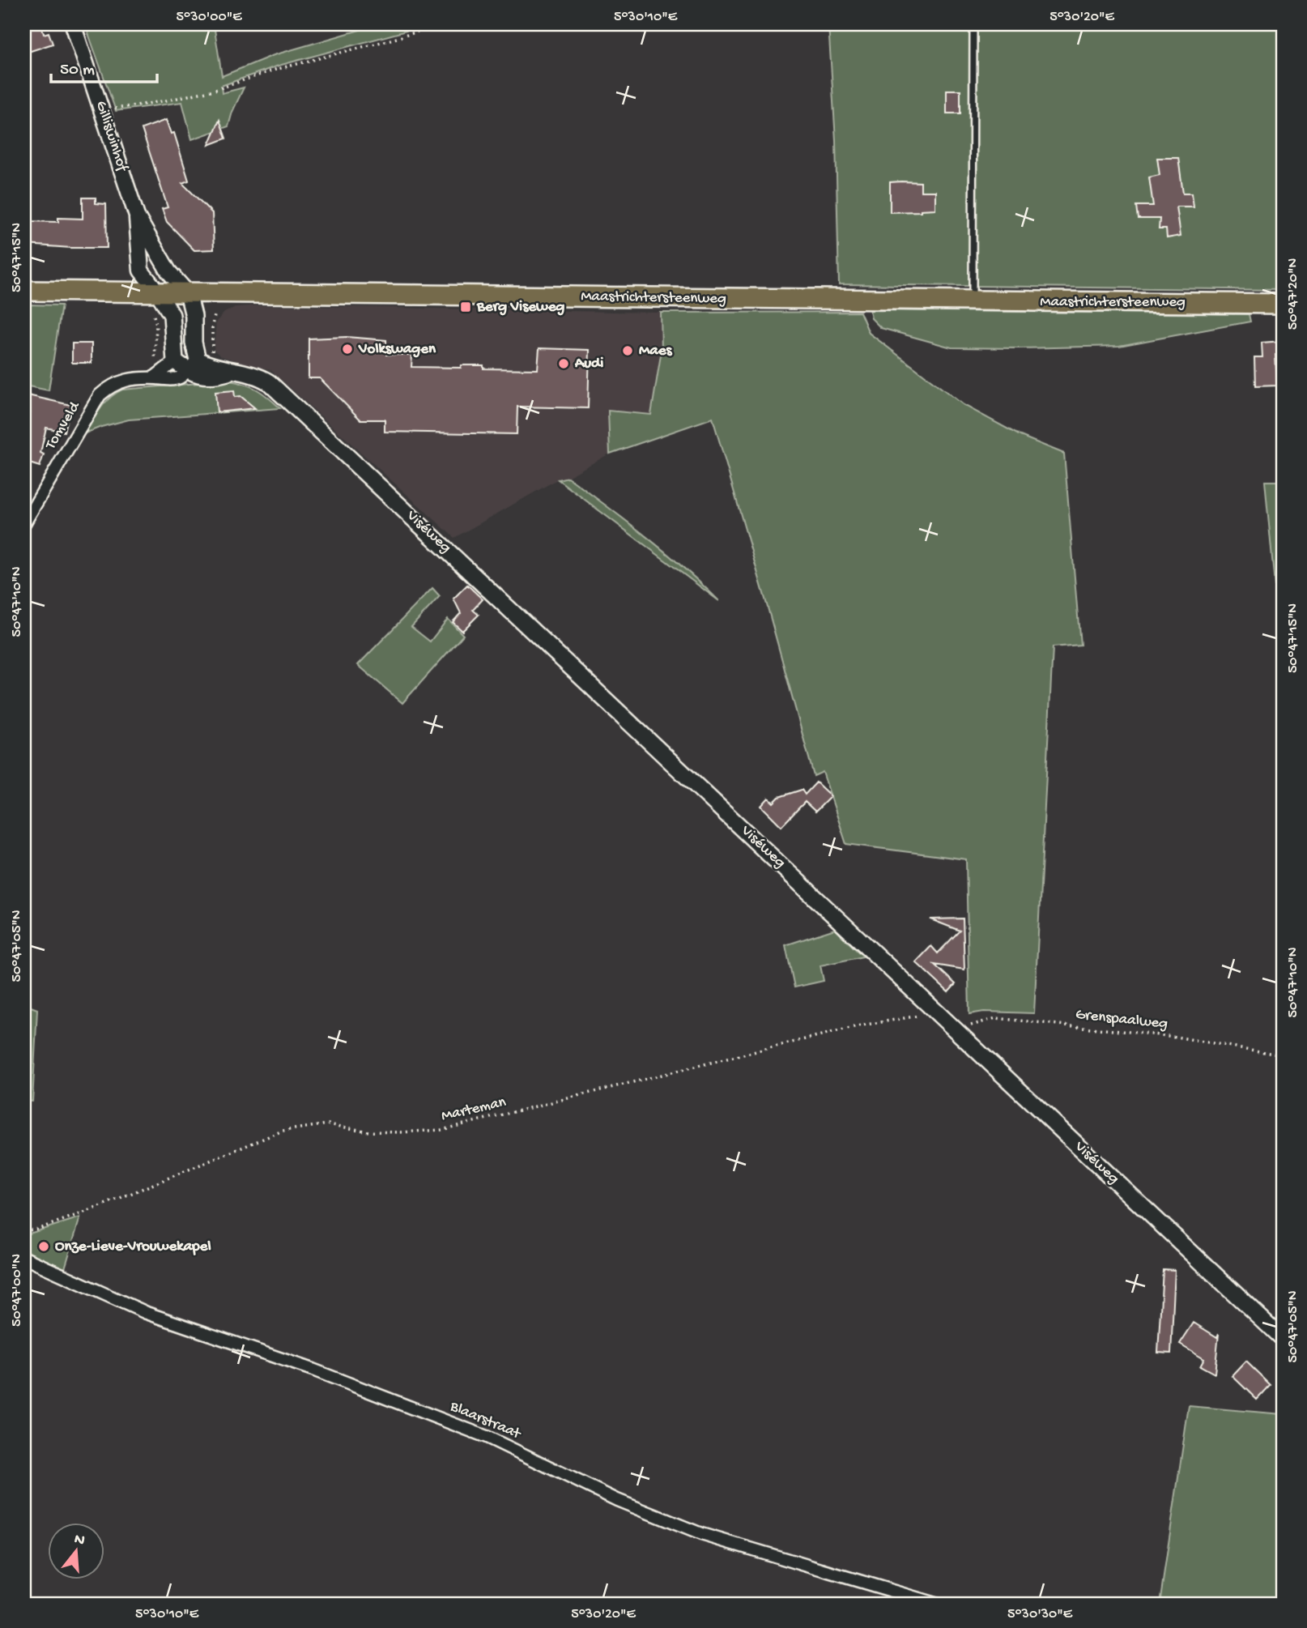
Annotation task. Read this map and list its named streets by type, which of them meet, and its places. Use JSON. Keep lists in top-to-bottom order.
{
  "streets": {
    "main road": ["Gilliswinhof", "Maastrichtersteenweg", "Viséweg"],
    "street": ["Tomveld", "Blaarstraat"],
    "path": ["Grenspaalweg", "Marteman"]
  },
  "crossings": [
    ["Gilliswinhof", "Maastrichtersteenweg"],
    ["Gilliswinhof", "Viséweg"],
    ["Viséweg", "Grenspaalweg"],
    ["Viséweg", "Marteman"]
  ],
  "places": {
    "transit": ["Berg Viseweg"],
    "other": [
      "Volkswagen",
      "Maes",
      "Audi",
      "Onze-Lieve-Vrouwekapel"
    ]
  },
  "scale_bar": "50 m",
  "north": "top",
  "coordinates": [
    "5°30'00\"E",
    "5°30'10\"E",
    "5°30'20\"E",
    "50°47'15\"N",
    "50°47'20\"N",
    "50°47'10\"N",
    "50°47'05\"N",
    "50°47'00\"N",
    "5°30'30\"E"
  ]
}
